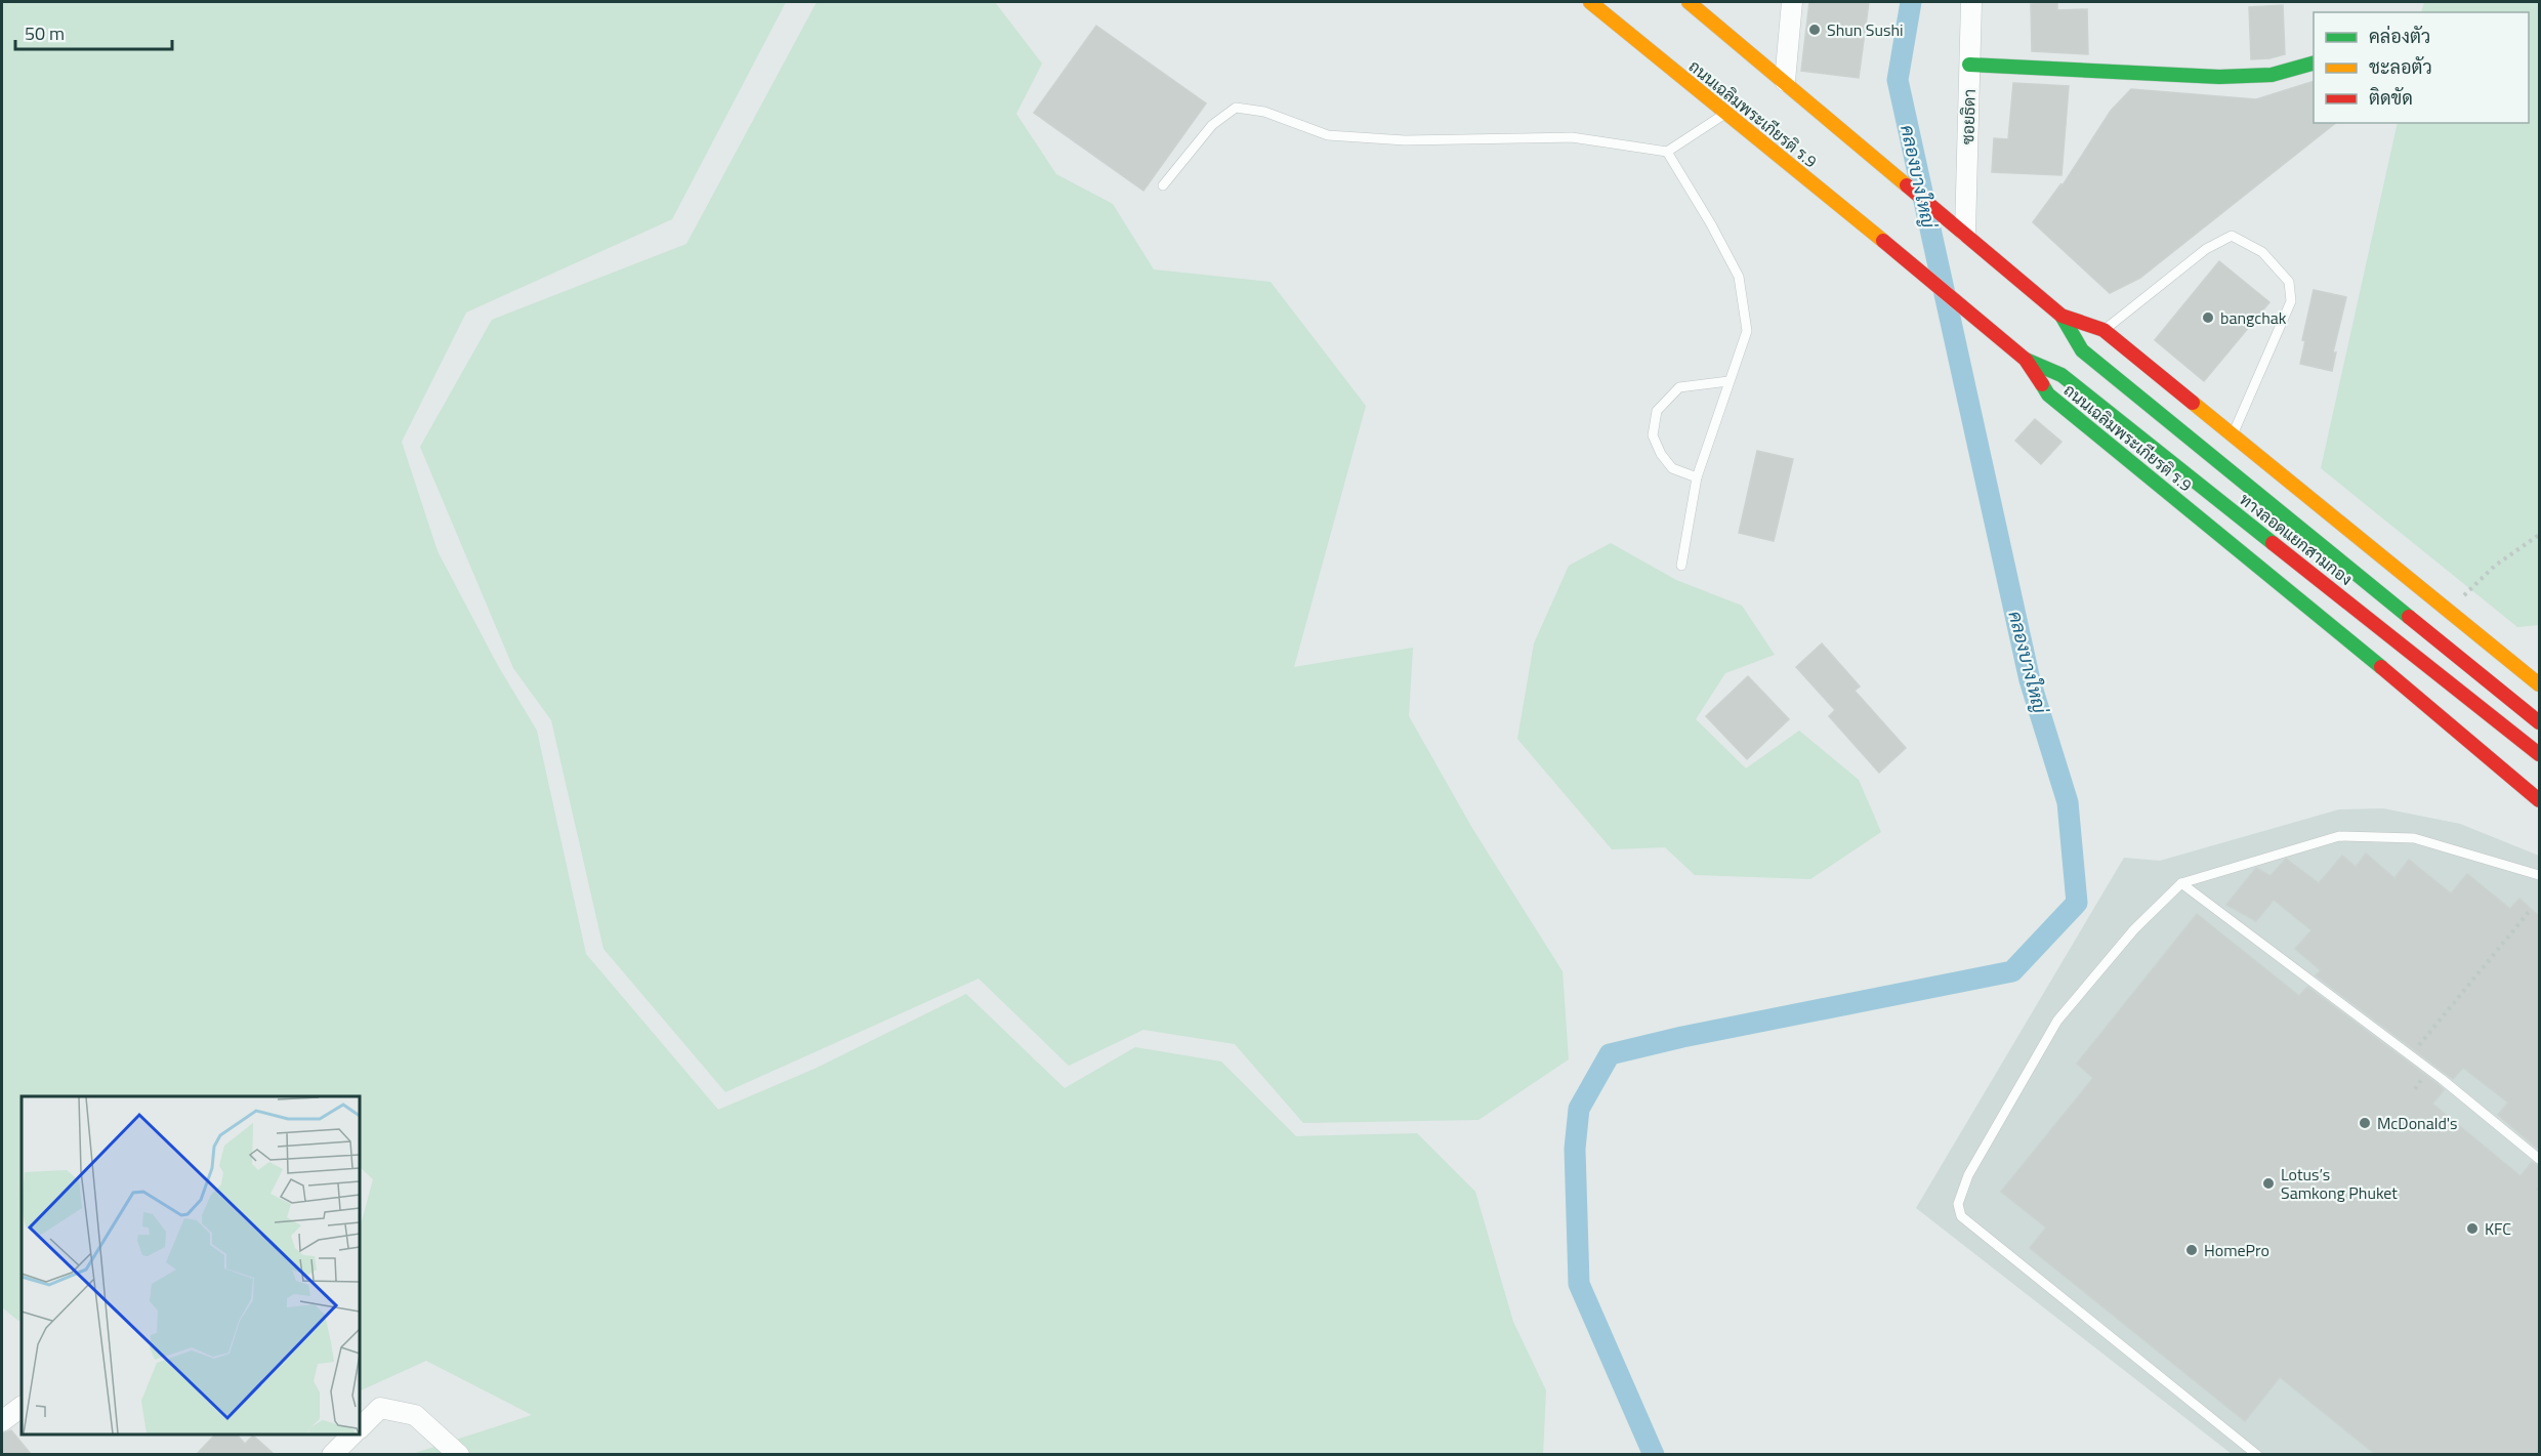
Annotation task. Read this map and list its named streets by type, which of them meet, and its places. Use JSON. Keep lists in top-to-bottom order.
{
  "streets": {
    "main road": ["ถนนเฉลิมพระเกียรติ ร.9", "ทางลอดแยกสามกอง"],
    "street": ["ซอยธิดา"]
  },
  "crossings": [
    ["ถนนเฉลิมพระเกียรติ ร.9", "ทางลอดแยกสามกอง"]
  ],
  "water": ["คลองบางใหญ่"],
  "places": [
    "Shun Sushi",
    "bangchak",
    "McDonald's",
    "Lotus’s Samkong Phuket",
    "KFC",
    "HomePro"
  ],
  "legend": ["คล่องตัว", "ชะลอตัว", "ติดขัด"],
  "scale_bar": "50 m"
}
